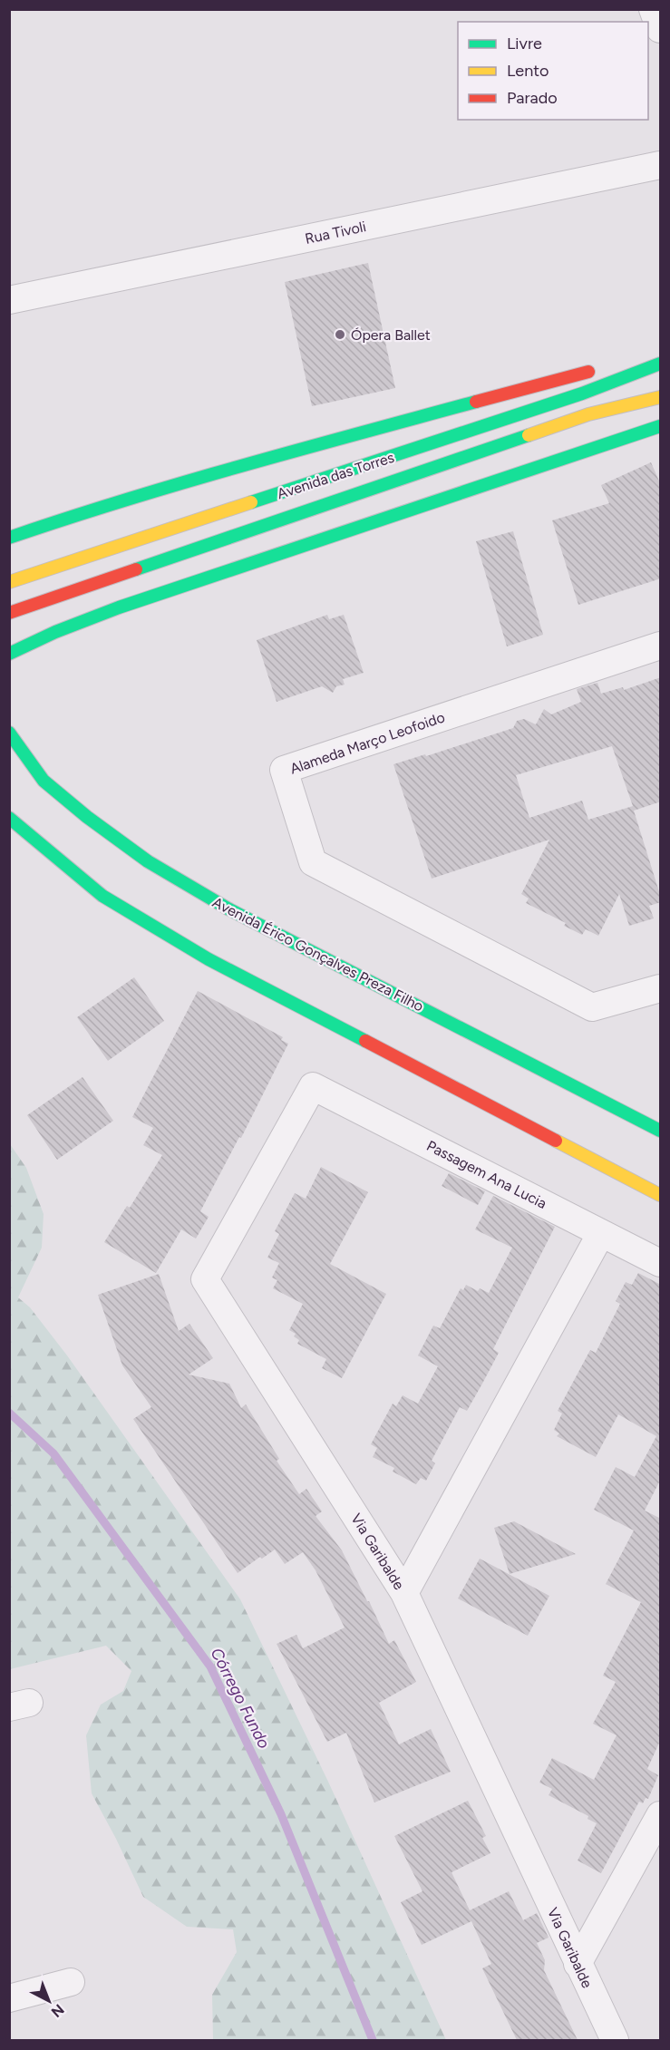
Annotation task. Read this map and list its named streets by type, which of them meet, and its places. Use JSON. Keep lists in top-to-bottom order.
{
  "streets": {
    "main road": ["Avenida das Torres", "Avenida Érico Gonçalves Preza Filho"],
    "street": [
      "Rua Tivoli",
      "Alameda Março Leofoido",
      "Passagem Ana Lucia",
      "Via Garibalde"
    ]
  },
  "crossings": [
    ["Passagem Ana Lucia", "Via Garibalde"]
  ],
  "water": ["Córrego Fundo"],
  "places": ["Ópera Ballet"],
  "legend": ["Livre", "Lento", "Parado"],
  "north": "bottom right"
}
